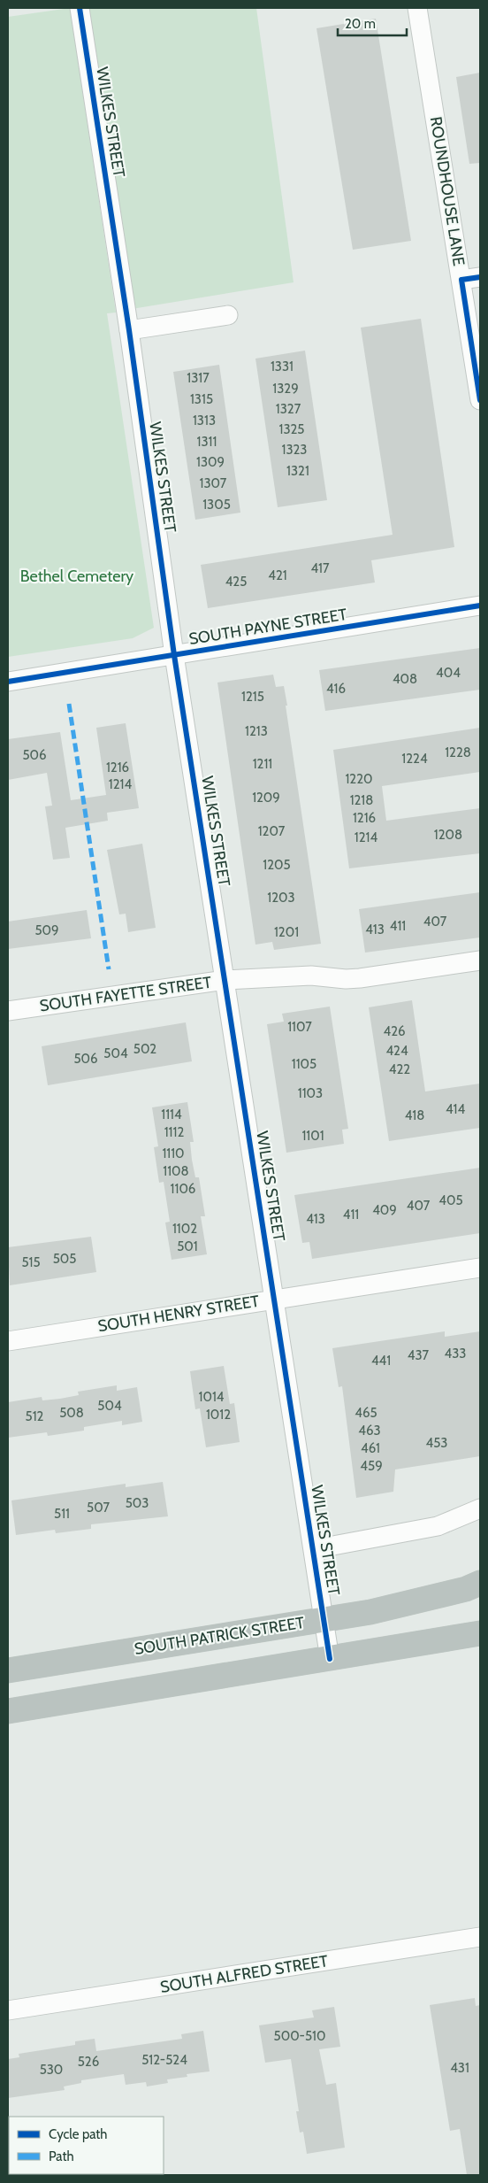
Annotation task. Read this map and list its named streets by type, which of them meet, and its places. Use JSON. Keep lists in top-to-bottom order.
{
  "streets": {
    "highway": ["SOUTH PATRICK STREET"],
    "street": [
      "WILKES STREET",
      "ROUNDHOUSE LANE",
      "SOUTH PAYNE STREET",
      "SOUTH FAYETTE STREET",
      "SOUTH HENRY STREET",
      "SOUTH ALFRED STREET"
    ]
  },
  "crossings": [
    ["WILKES STREET", "SOUTH PAYNE STREET"],
    ["WILKES STREET", "SOUTH FAYETTE STREET"],
    ["WILKES STREET", "SOUTH HENRY STREET"],
    ["WILKES STREET", "SOUTH PATRICK STREET"]
  ],
  "parks": ["Bethel Cemetery"],
  "house_numbers": [
    "1331",
    "1317",
    "1329",
    "1315",
    "1327",
    "1313",
    "1325",
    "1311",
    "1323",
    "1309",
    "1321",
    "1307",
    "1305",
    "417",
    "421",
    "425",
    "404",
    "408",
    "416",
    "1215",
    "1213",
    "1228",
    "506",
    "1224",
    "1211",
    "1216",
    "1220",
    "1214",
    "1209",
    "1218",
    "1216",
    "1207",
    "1208",
    "1214",
    "1205",
    "1203",
    "407",
    "411",
    "413",
    "509",
    "1201",
    "1107",
    "426",
    "502",
    "424",
    "504",
    "506",
    "1105",
    "422",
    "1103",
    "414",
    "1114",
    "418",
    "1112",
    "1101",
    "1110",
    "1108",
    "1106",
    "405",
    "407",
    "409",
    "411",
    "413",
    "1102",
    "501",
    "505",
    "515",
    "433",
    "437",
    "441",
    "1014",
    "504",
    "508",
    "465",
    "1012",
    "512",
    "463",
    "453",
    "461",
    "459",
    "503",
    "507",
    "511",
    "500-510",
    "512-524",
    "526",
    "431",
    "530"
  ],
  "legend": ["Cycle path", "Path"],
  "scale_bar": "20 m"
}
